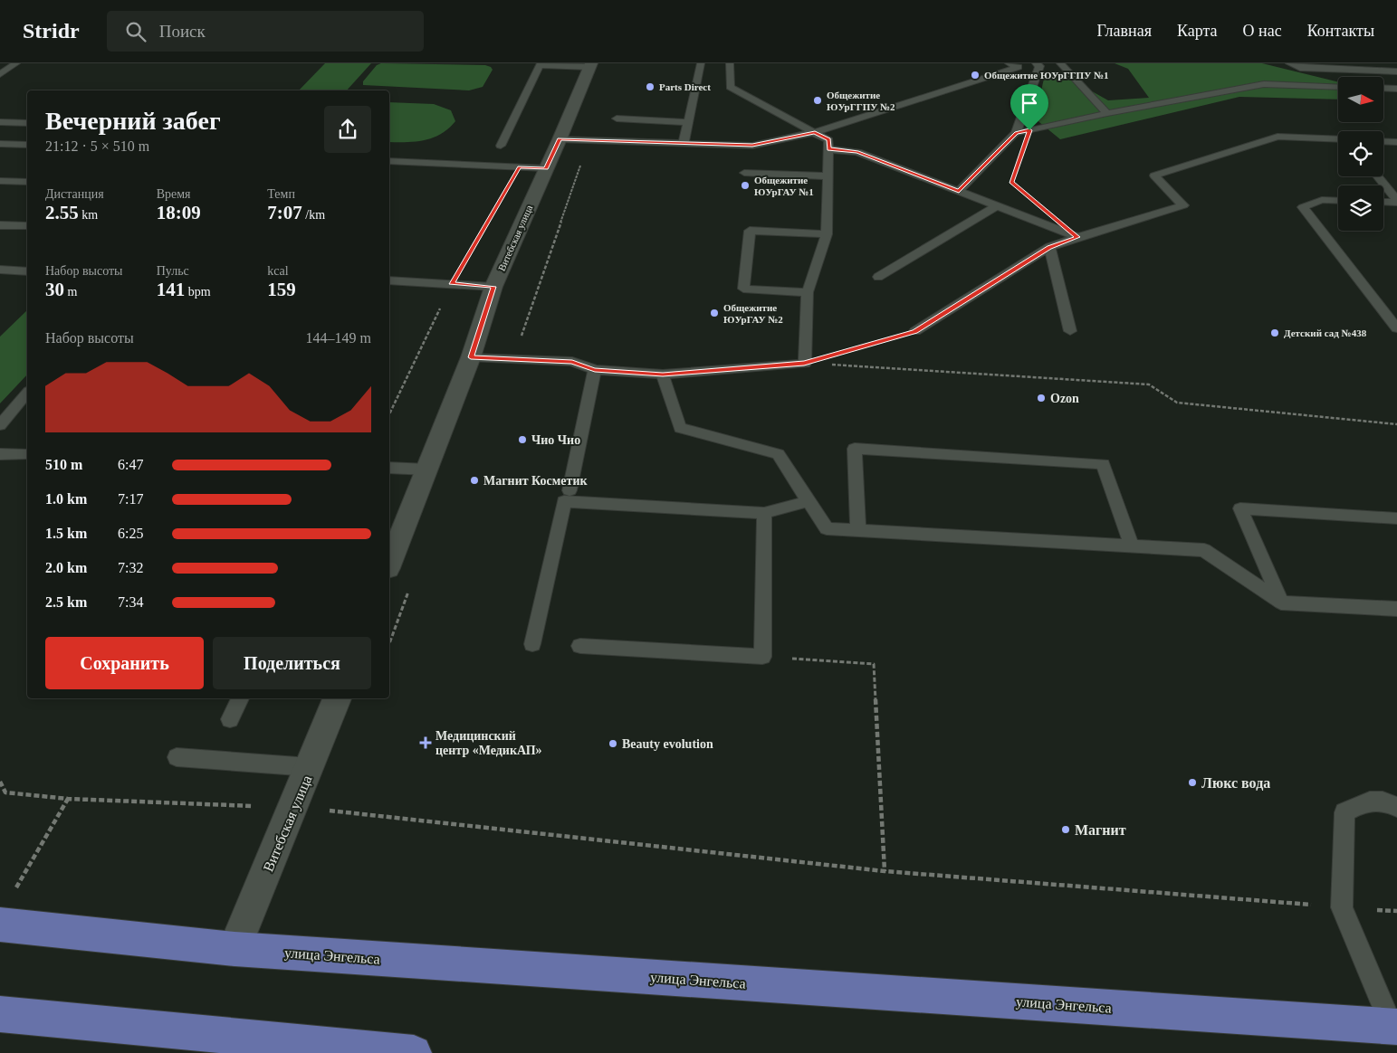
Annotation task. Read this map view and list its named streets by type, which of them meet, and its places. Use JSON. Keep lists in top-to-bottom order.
{
  "streets": {
    "main road": ["улица Энгельса"],
    "street": ["Витебская улица"]
  },
  "crossings": [
    ["Витебская улица", "улица Энгельса"]
  ],
  "places": {
    "other": [
      "Общежитие ЮУрГГПУ №1",
      "Parts Direct",
      "Общежитие ЮУрГГПУ №2",
      "Общежитие ЮУрГАУ №1",
      "Общежитие ЮУрГАУ №2",
      "Детский сад №438",
      "Ozon",
      "Чио Чио",
      "Магнит Косметик",
      "Beauty evolution",
      "Люкс вода",
      "Магнит"
    ],
    "health": ["Медицинский центр «МедикАП»"]
  },
  "north": "right",
  "page": {
    "header": "Stridr",
    "search": "Поиск",
    "nav": [
      "Главная",
      "Карта",
      "О нас",
      "Контакты"
    ],
    "heading": ["Вечерний забег", "21:12 · 5 × 510 m"],
    "stats": [
      ["Дистанция", "2.55 km"],
      ["Время", "18:09"],
      ["Темп", "7:07 /km"],
      ["Набор высоты", "30 m"],
      ["Пульс", "141 bpm"],
      ["kcal", "159"]
    ],
    "chart": ["Набор высоты", "144–149 m"],
    "list": [
      {
        "name": "510 m",
        "note": "6:47"
      },
      {
        "name": "1.0 km",
        "note": "7:17"
      },
      {
        "name": "1.5 km",
        "note": "6:25"
      },
      {
        "name": "2.0 km",
        "note": "7:32"
      },
      {
        "name": "2.5 km",
        "note": "7:34"
      }
    ],
    "buttons": ["Сохранить", "Поделиться"]
  }
}
